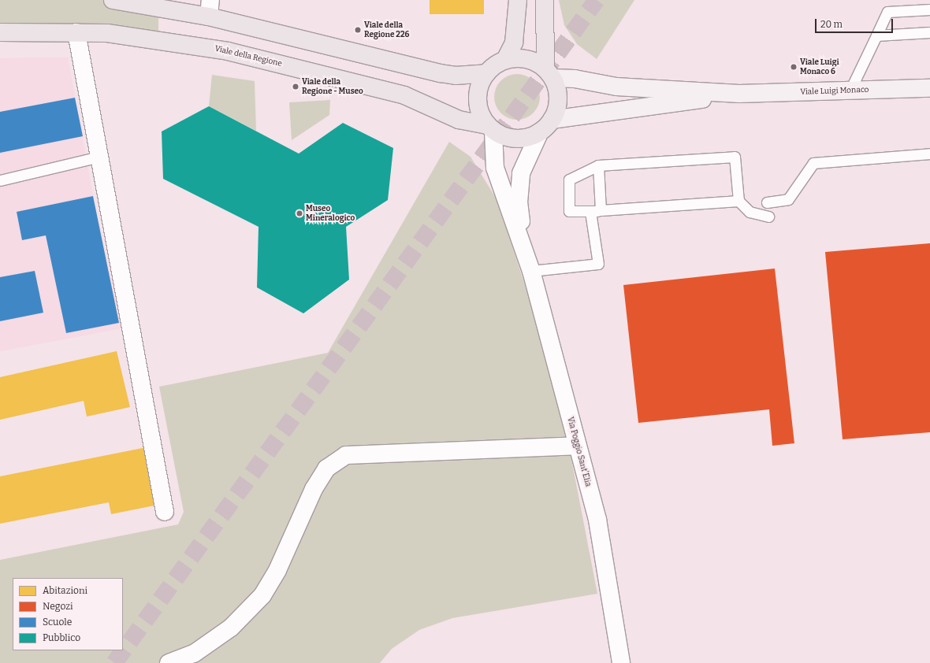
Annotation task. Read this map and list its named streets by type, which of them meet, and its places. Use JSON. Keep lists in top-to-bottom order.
{
  "streets": {
    "main road": ["Viale della Regione"],
    "street": ["Viale Luigi Monaco", "Via Poggio Sant'Elia"]
  },
  "places": [
    "Viale della Regione 226",
    "Viale Luigi Monaco 6",
    "Viale della Regione - Museo",
    "Museo Mineralogico"
  ],
  "legend": [
    "Abitazioni",
    "Negozi",
    "Scuole",
    "Pubblico"
  ],
  "scale_bar": "20 m"
}
